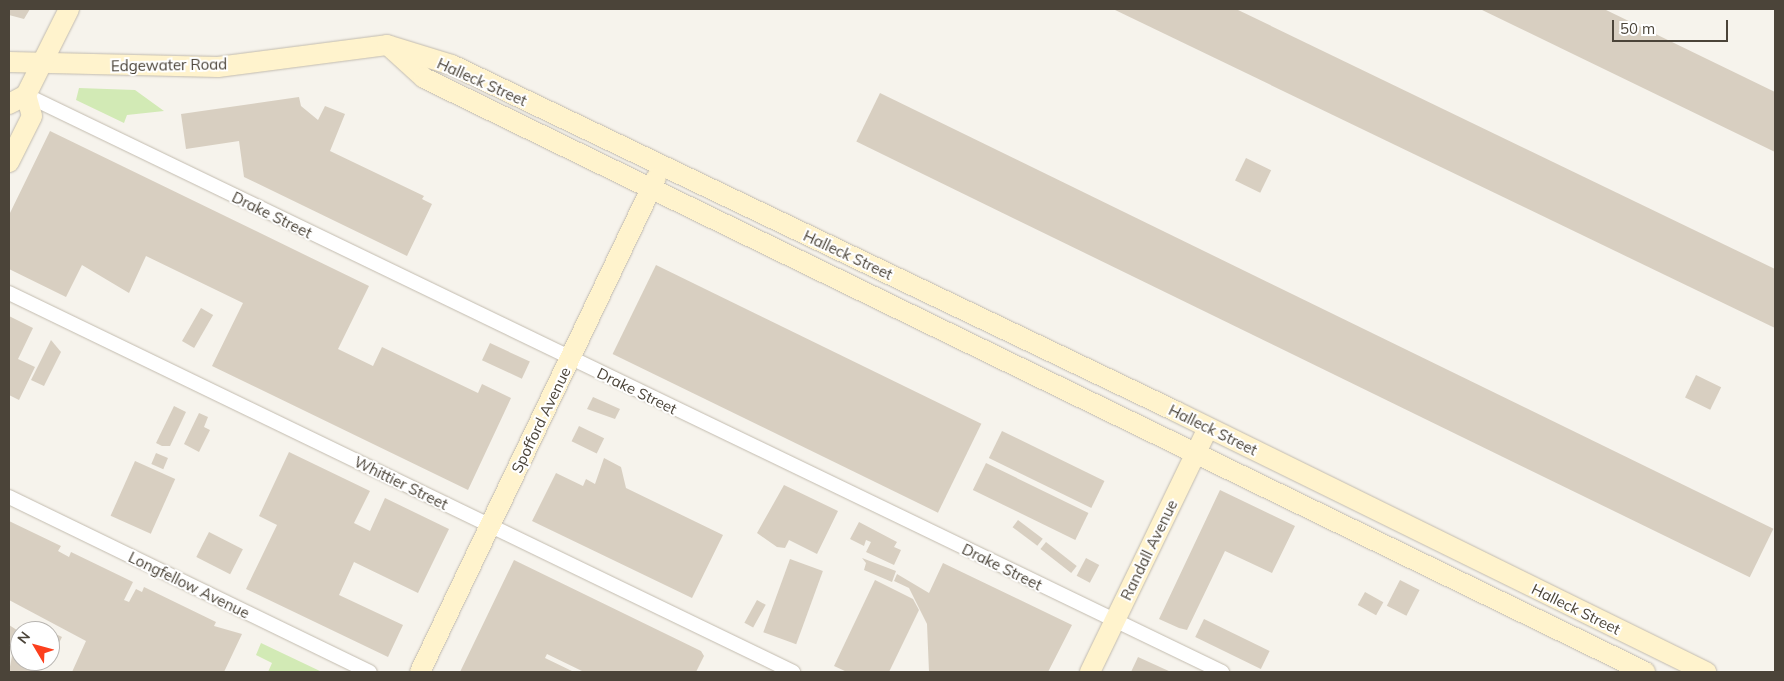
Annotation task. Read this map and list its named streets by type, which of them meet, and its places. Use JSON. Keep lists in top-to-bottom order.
{
  "streets": {
    "main road": [
      "Edgewater Road",
      "Halleck Street",
      "Spofford Avenue",
      "Randall Avenue"
    ],
    "street": ["Drake Street", "Whittier Street", "Longfellow Avenue"]
  },
  "crossings": [
    ["Edgewater Road", "Halleck Street"],
    ["Halleck Street", "Spofford Avenue"],
    ["Halleck Street", "Randall Avenue"],
    ["Drake Street", "Spofford Avenue"],
    ["Drake Street", "Randall Avenue"],
    ["Spofford Avenue", "Whittier Street"]
  ],
  "scale_bar": "50 m",
  "north": "top left"
}
